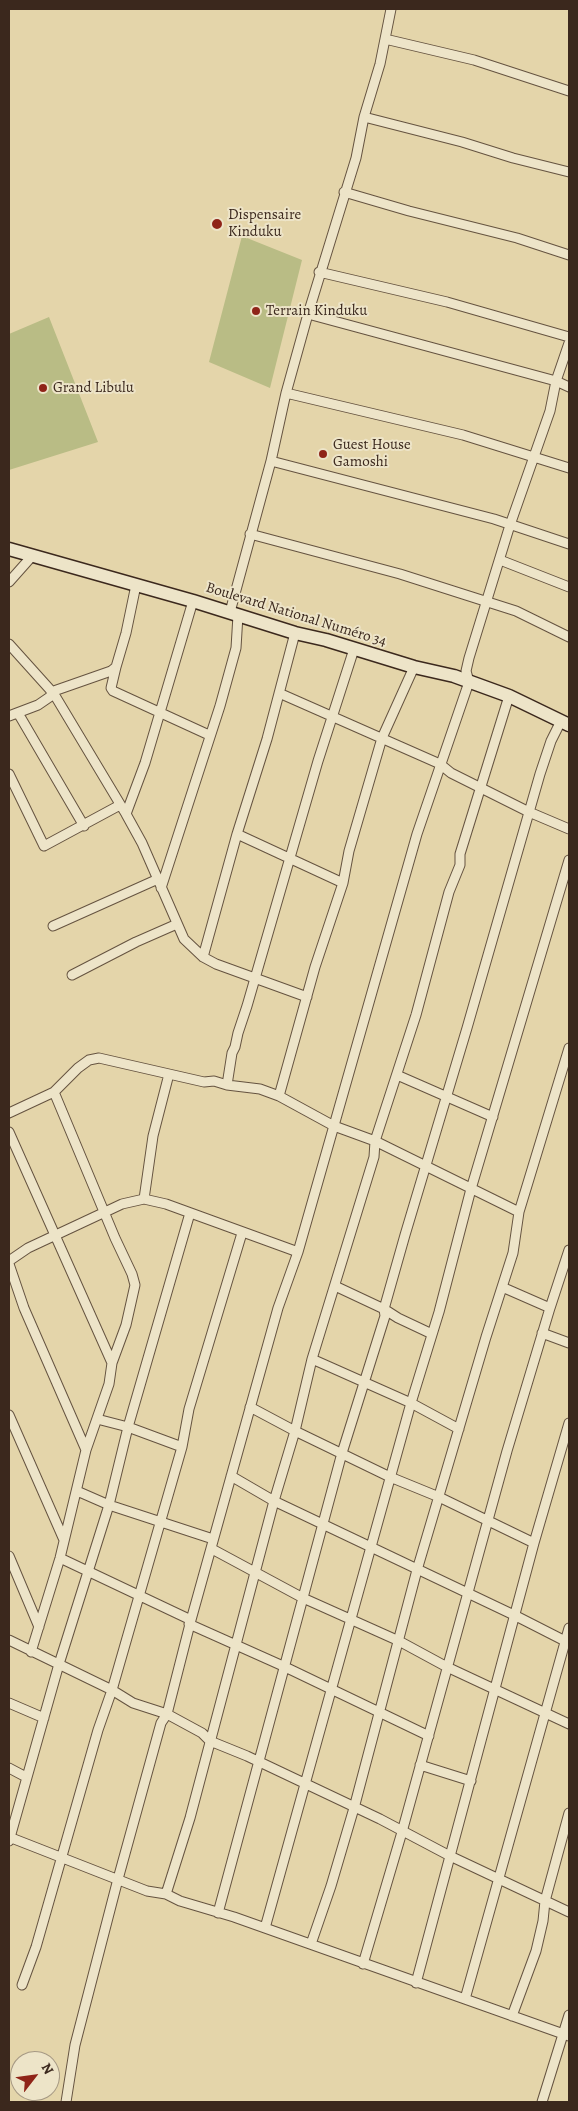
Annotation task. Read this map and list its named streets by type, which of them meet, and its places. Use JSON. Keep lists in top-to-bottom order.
{
  "streets": {
    "main road": ["Boulevard National Numéro 34"]
  },
  "places": [
    "Dispensaire Kinduku",
    "Terrain Kinduku",
    "Grand Libulu",
    "Guest House Gamoshi"
  ],
  "north": "top right"
}
